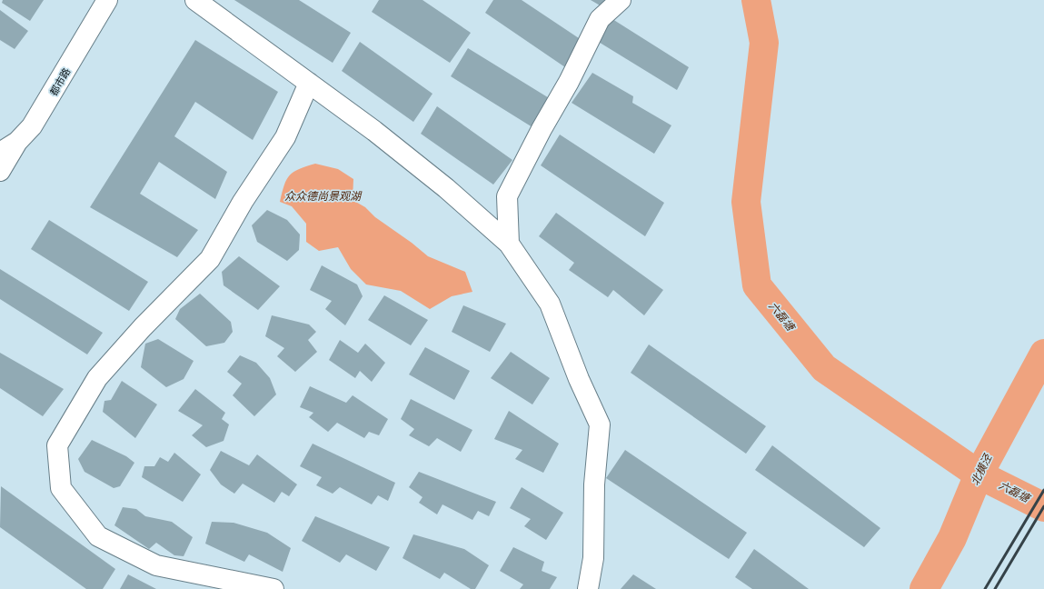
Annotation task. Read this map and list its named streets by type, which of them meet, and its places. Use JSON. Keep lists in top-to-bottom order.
{
  "streets": {
    "street": ["都市路"]
  },
  "water": ["众众德尚景观湖", "六磊塘", "北横泾"]
}
